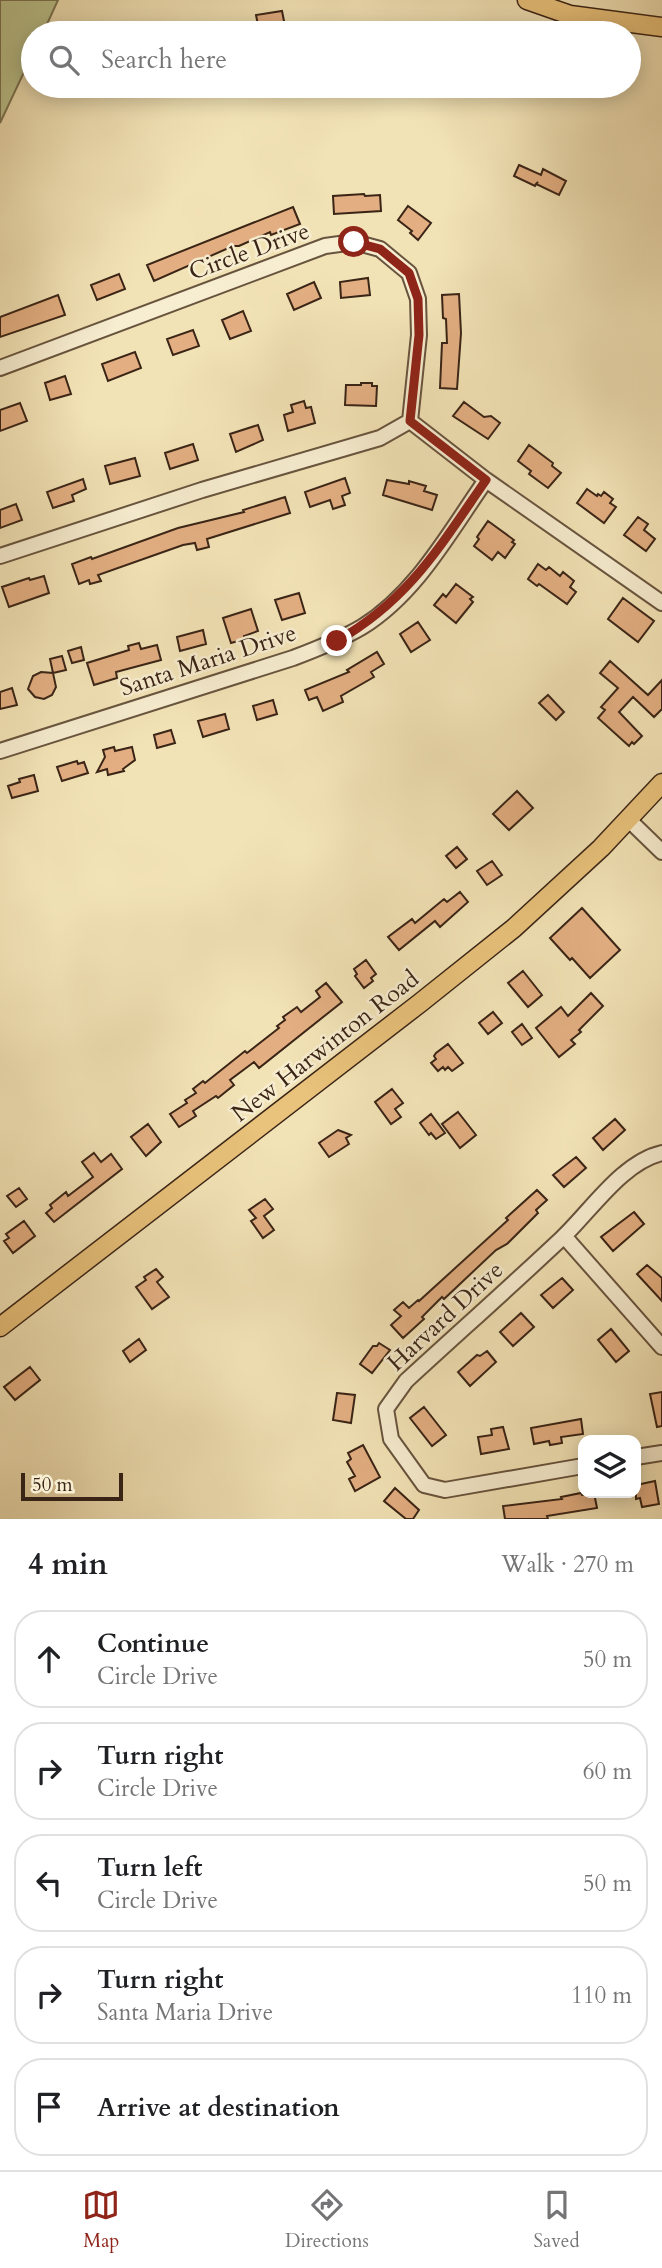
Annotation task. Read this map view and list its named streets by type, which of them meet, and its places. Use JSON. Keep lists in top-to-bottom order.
{
  "streets": {
    "main road": ["New Harwinton Road"],
    "street": ["Circle Drive", "Santa Maria Drive", "Harvard Drive"]
  },
  "scale_bar": "50 m",
  "page": {
    "search": "Search here",
    "scale": "50 m",
    "heading": ["4 min", "Walk · 270 m"],
    "list": [
      ["Continue", "Circle Drive", "50 m"],
      ["Turn right", "Circle Drive", "60 m"],
      ["Turn left", "Circle Drive", "50 m"],
      ["Turn right", "Santa Maria Drive", "110 m"],
      "Arrive at destination"
    ],
    "nav": ["Map", "Directions", "Saved"]
  }
}
